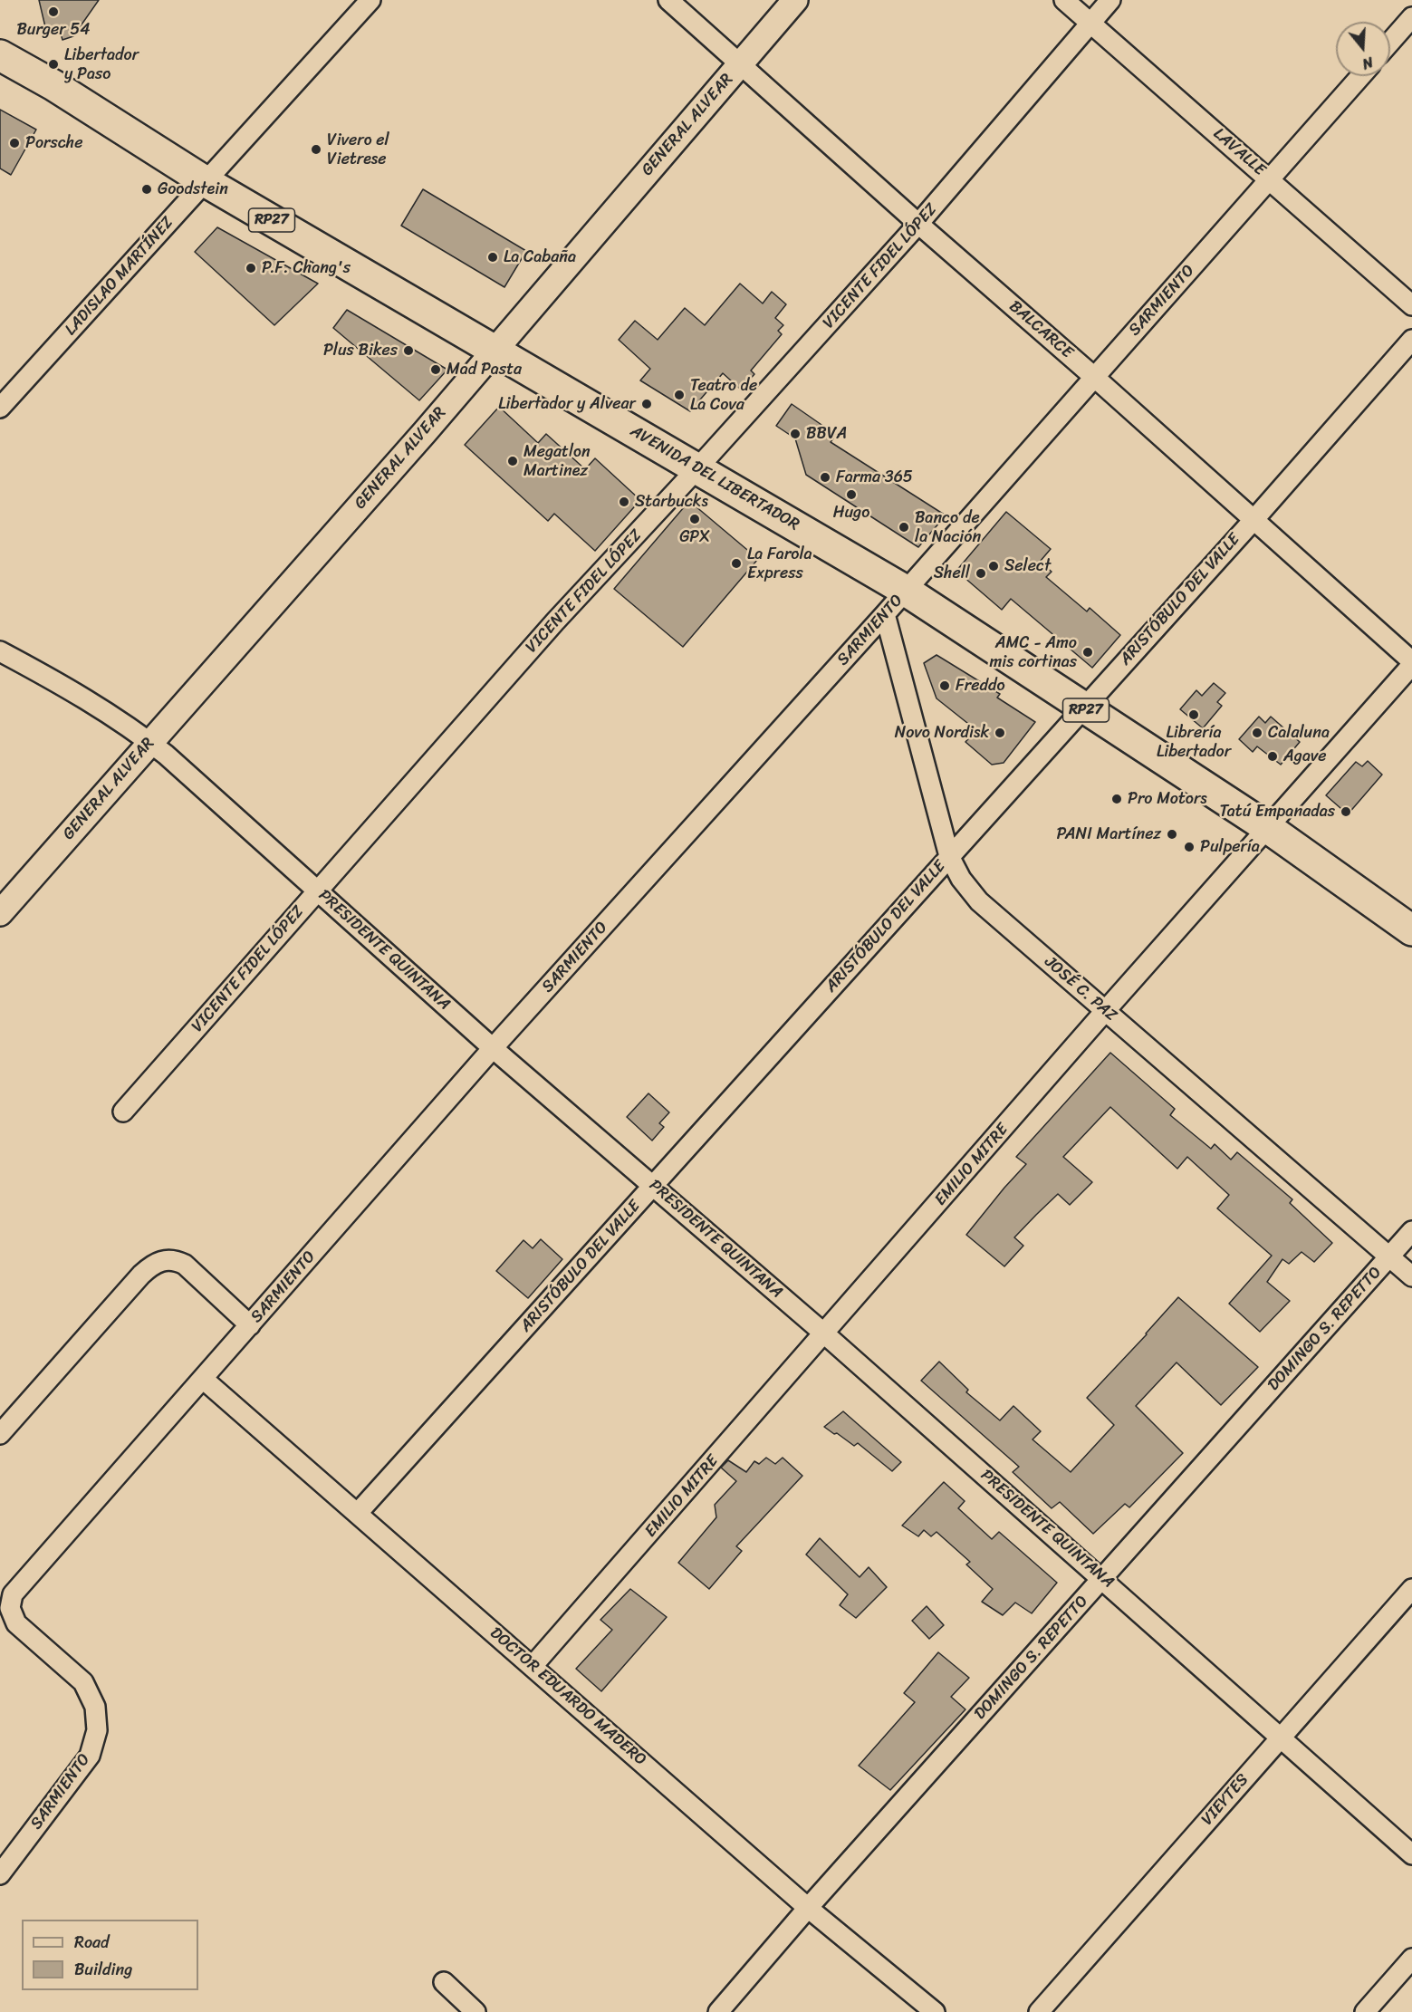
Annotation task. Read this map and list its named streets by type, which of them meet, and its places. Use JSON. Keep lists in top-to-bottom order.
{
  "streets": {
    "main road": ["RP27", "AVENIDA DEL LIBERTADOR"],
    "street": [
      "GENERAL ALVEAR",
      "LAVALLE",
      "VICENTE FIDEL LÓPEZ",
      "LADISLAO MARTÍNEZ",
      "SARMIENTO",
      "BALCARCE",
      "ARISTÓBULO DEL VALLE",
      "PRESIDENTE QUINTANA",
      "JOSÉ C. PAZ",
      "EMILIO MITRE",
      "DOMINGO S. REPETTO",
      "DOCTOR EDUARDO MADERO",
      "VIEYTES"
    ]
  },
  "crossings": [
    ["GENERAL ALVEAR", "BALCARCE"],
    ["GENERAL ALVEAR", "AVENIDA DEL LIBERTADOR"],
    ["GENERAL ALVEAR", "PRESIDENTE QUINTANA"],
    ["LAVALLE", "VICENTE FIDEL LÓPEZ"],
    ["LAVALLE", "SARMIENTO"],
    ["VICENTE FIDEL LÓPEZ", "BALCARCE"],
    ["VICENTE FIDEL LÓPEZ", "AVENIDA DEL LIBERTADOR"],
    ["VICENTE FIDEL LÓPEZ", "PRESIDENTE QUINTANA"],
    ["LADISLAO MARTÍNEZ", "AVENIDA DEL LIBERTADOR"],
    ["SARMIENTO", "BALCARCE"],
    ["SARMIENTO", "AVENIDA DEL LIBERTADOR"],
    ["SARMIENTO", "PRESIDENTE QUINTANA"],
    ["SARMIENTO", "JOSÉ C. PAZ"],
    ["SARMIENTO", "DOCTOR EDUARDO MADERO"],
    ["BALCARCE", "ARISTÓBULO DEL VALLE"],
    ["BALCARCE", "EMILIO MITRE"],
    ["AVENIDA DEL LIBERTADOR", "ARISTÓBULO DEL VALLE"],
    ["AVENIDA DEL LIBERTADOR", "EMILIO MITRE"],
    ["ARISTÓBULO DEL VALLE", "PRESIDENTE QUINTANA"],
    ["ARISTÓBULO DEL VALLE", "JOSÉ C. PAZ"],
    ["ARISTÓBULO DEL VALLE", "DOCTOR EDUARDO MADERO"],
    ["PRESIDENTE QUINTANA", "EMILIO MITRE"],
    ["PRESIDENTE QUINTANA", "DOMINGO S. REPETTO"],
    ["PRESIDENTE QUINTANA", "VIEYTES"],
    ["JOSÉ C. PAZ", "EMILIO MITRE"],
    ["JOSÉ C. PAZ", "DOMINGO S. REPETTO"],
    ["EMILIO MITRE", "DOCTOR EDUARDO MADERO"],
    ["DOMINGO S. REPETTO", "DOCTOR EDUARDO MADERO"]
  ],
  "places": [
    "Burger 54",
    "Libertador y Paso",
    "Porsche",
    "Vivero el Vietrese",
    "Goodstein",
    "La Cabaña",
    "P.F. Chang's",
    "Plus Bikes",
    "Mad Pasta",
    "Teatro de La Cova",
    "Libertador y Alvear",
    "BBVA",
    "Megatlon Martinez",
    "Farma 365",
    "Hugo",
    "Starbucks",
    "GPX",
    "Banco de la Nación",
    "La Farola Express",
    "Select",
    "Shell",
    "AMC - Amo mis cortinas",
    "Freddo",
    "Librería Libertador",
    "Novo Nordisk",
    "Calaluna",
    "Agave",
    "Pro Motors",
    "Tatú Empanadas",
    "PANI Martínez",
    "Pulpería"
  ],
  "legend": ["Road", "Building"],
  "north": "bottom"
}
